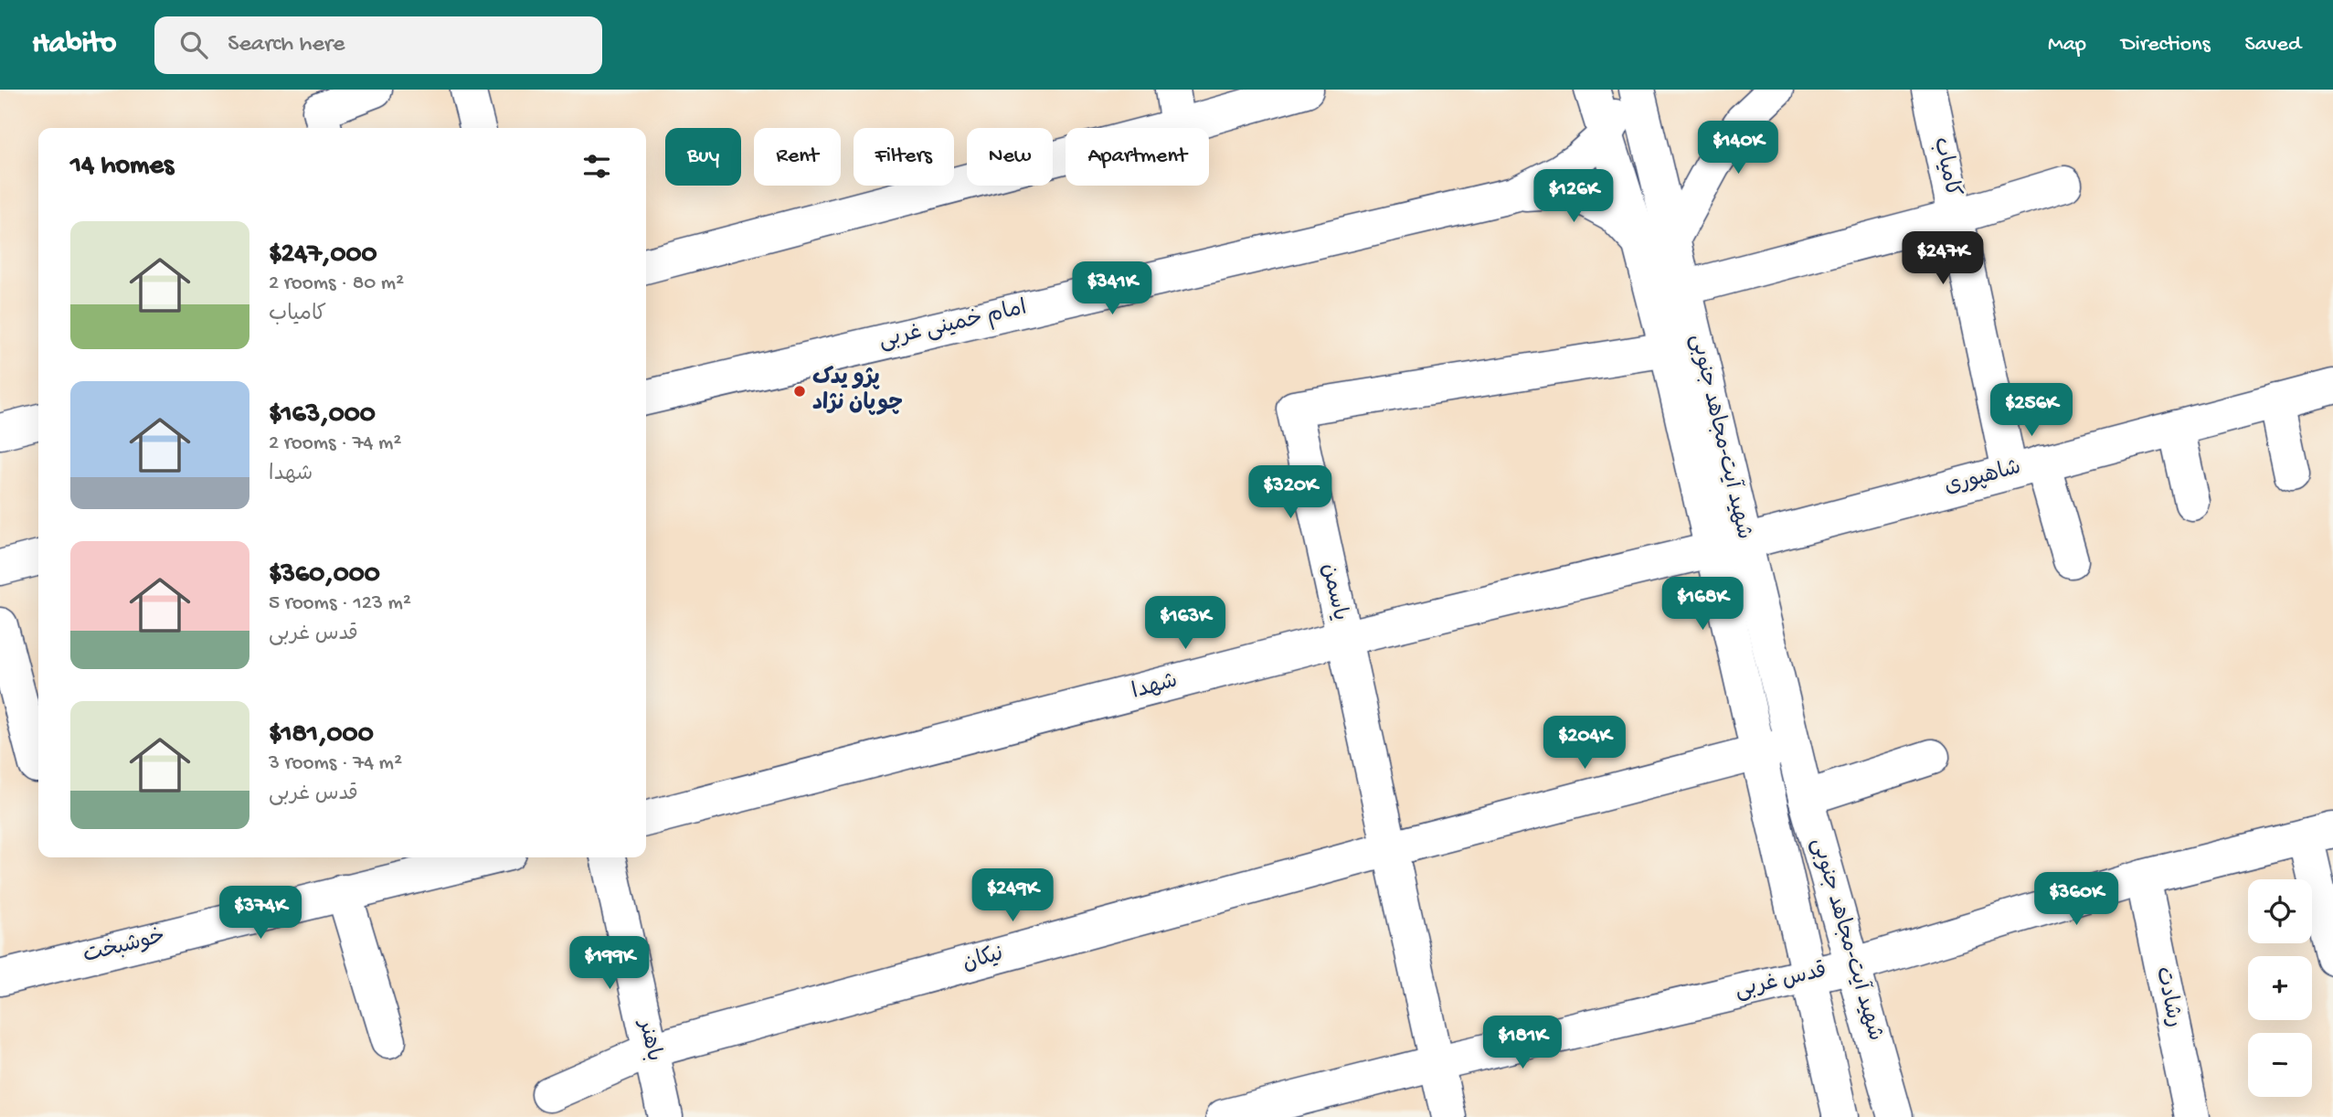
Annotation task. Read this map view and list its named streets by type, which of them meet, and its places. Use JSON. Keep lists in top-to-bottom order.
{
  "streets": {
    "street": [
      "کامیاب",
      "امام خمینی غربی",
      "شهید آیت-مجاهد جنوبی",
      "شاهپوری",
      "یاسمن",
      "شهدا",
      "خوشبخت",
      "نیکان",
      "قدس غربی",
      "رشادت",
      "باهنر"
    ]
  },
  "crossings": [
    ["کامیاب", "شاهپوری"],
    ["امام خمینی غربی", "شهید آیت-مجاهد جنوبی"],
    ["شهید آیت-مجاهد جنوبی", "شاهپوری"],
    ["شهید آیت-مجاهد جنوبی", "یاسمن"],
    ["شهید آیت-مجاهد جنوبی", "شهدا"],
    ["شهید آیت-مجاهد جنوبی", "نیکان"],
    ["شهید آیت-مجاهد جنوبی", "قدس غربی"],
    ["شاهپوری", "شهدا"],
    ["یاسمن", "شهدا"],
    ["یاسمن", "نیکان"],
    ["یاسمن", "قدس غربی"],
    ["نیکان", "باهنر"],
    ["قدس غربی", "رشادت"]
  ],
  "places": ["پژو یدک چوپان نژاد"],
  "page": {
    "header": "Habito",
    "search": "Search here",
    "nav": ["Map", "Directions", "Saved"],
    "price": [
      "$140K",
      "$126K",
      "$247K",
      "$341K",
      "$256K",
      "$320K",
      "$168K",
      "$163K",
      "$204K",
      "$249K",
      "$360K",
      "$374K",
      "$199K",
      "$181K"
    ],
    "chip": [
      "Buy",
      "Rent",
      "Filters",
      "New",
      "Apartment"
    ],
    "heading": "14 homes",
    "list": [
      {
        "name": "$247,000",
        "note": "2 rooms · 80 m² · کامیاب"
      },
      {
        "name": "$163,000",
        "note": "2 rooms · 74 m² · شهدا"
      },
      {
        "name": "$360,000",
        "note": "5 rooms · 123 m² · قدس غربی"
      },
      {
        "name": "$181,000",
        "note": "3 rooms · 74 m² · قدس غربی"
      }
    ],
    "map_buttons": ["+", "−"]
  }
}
